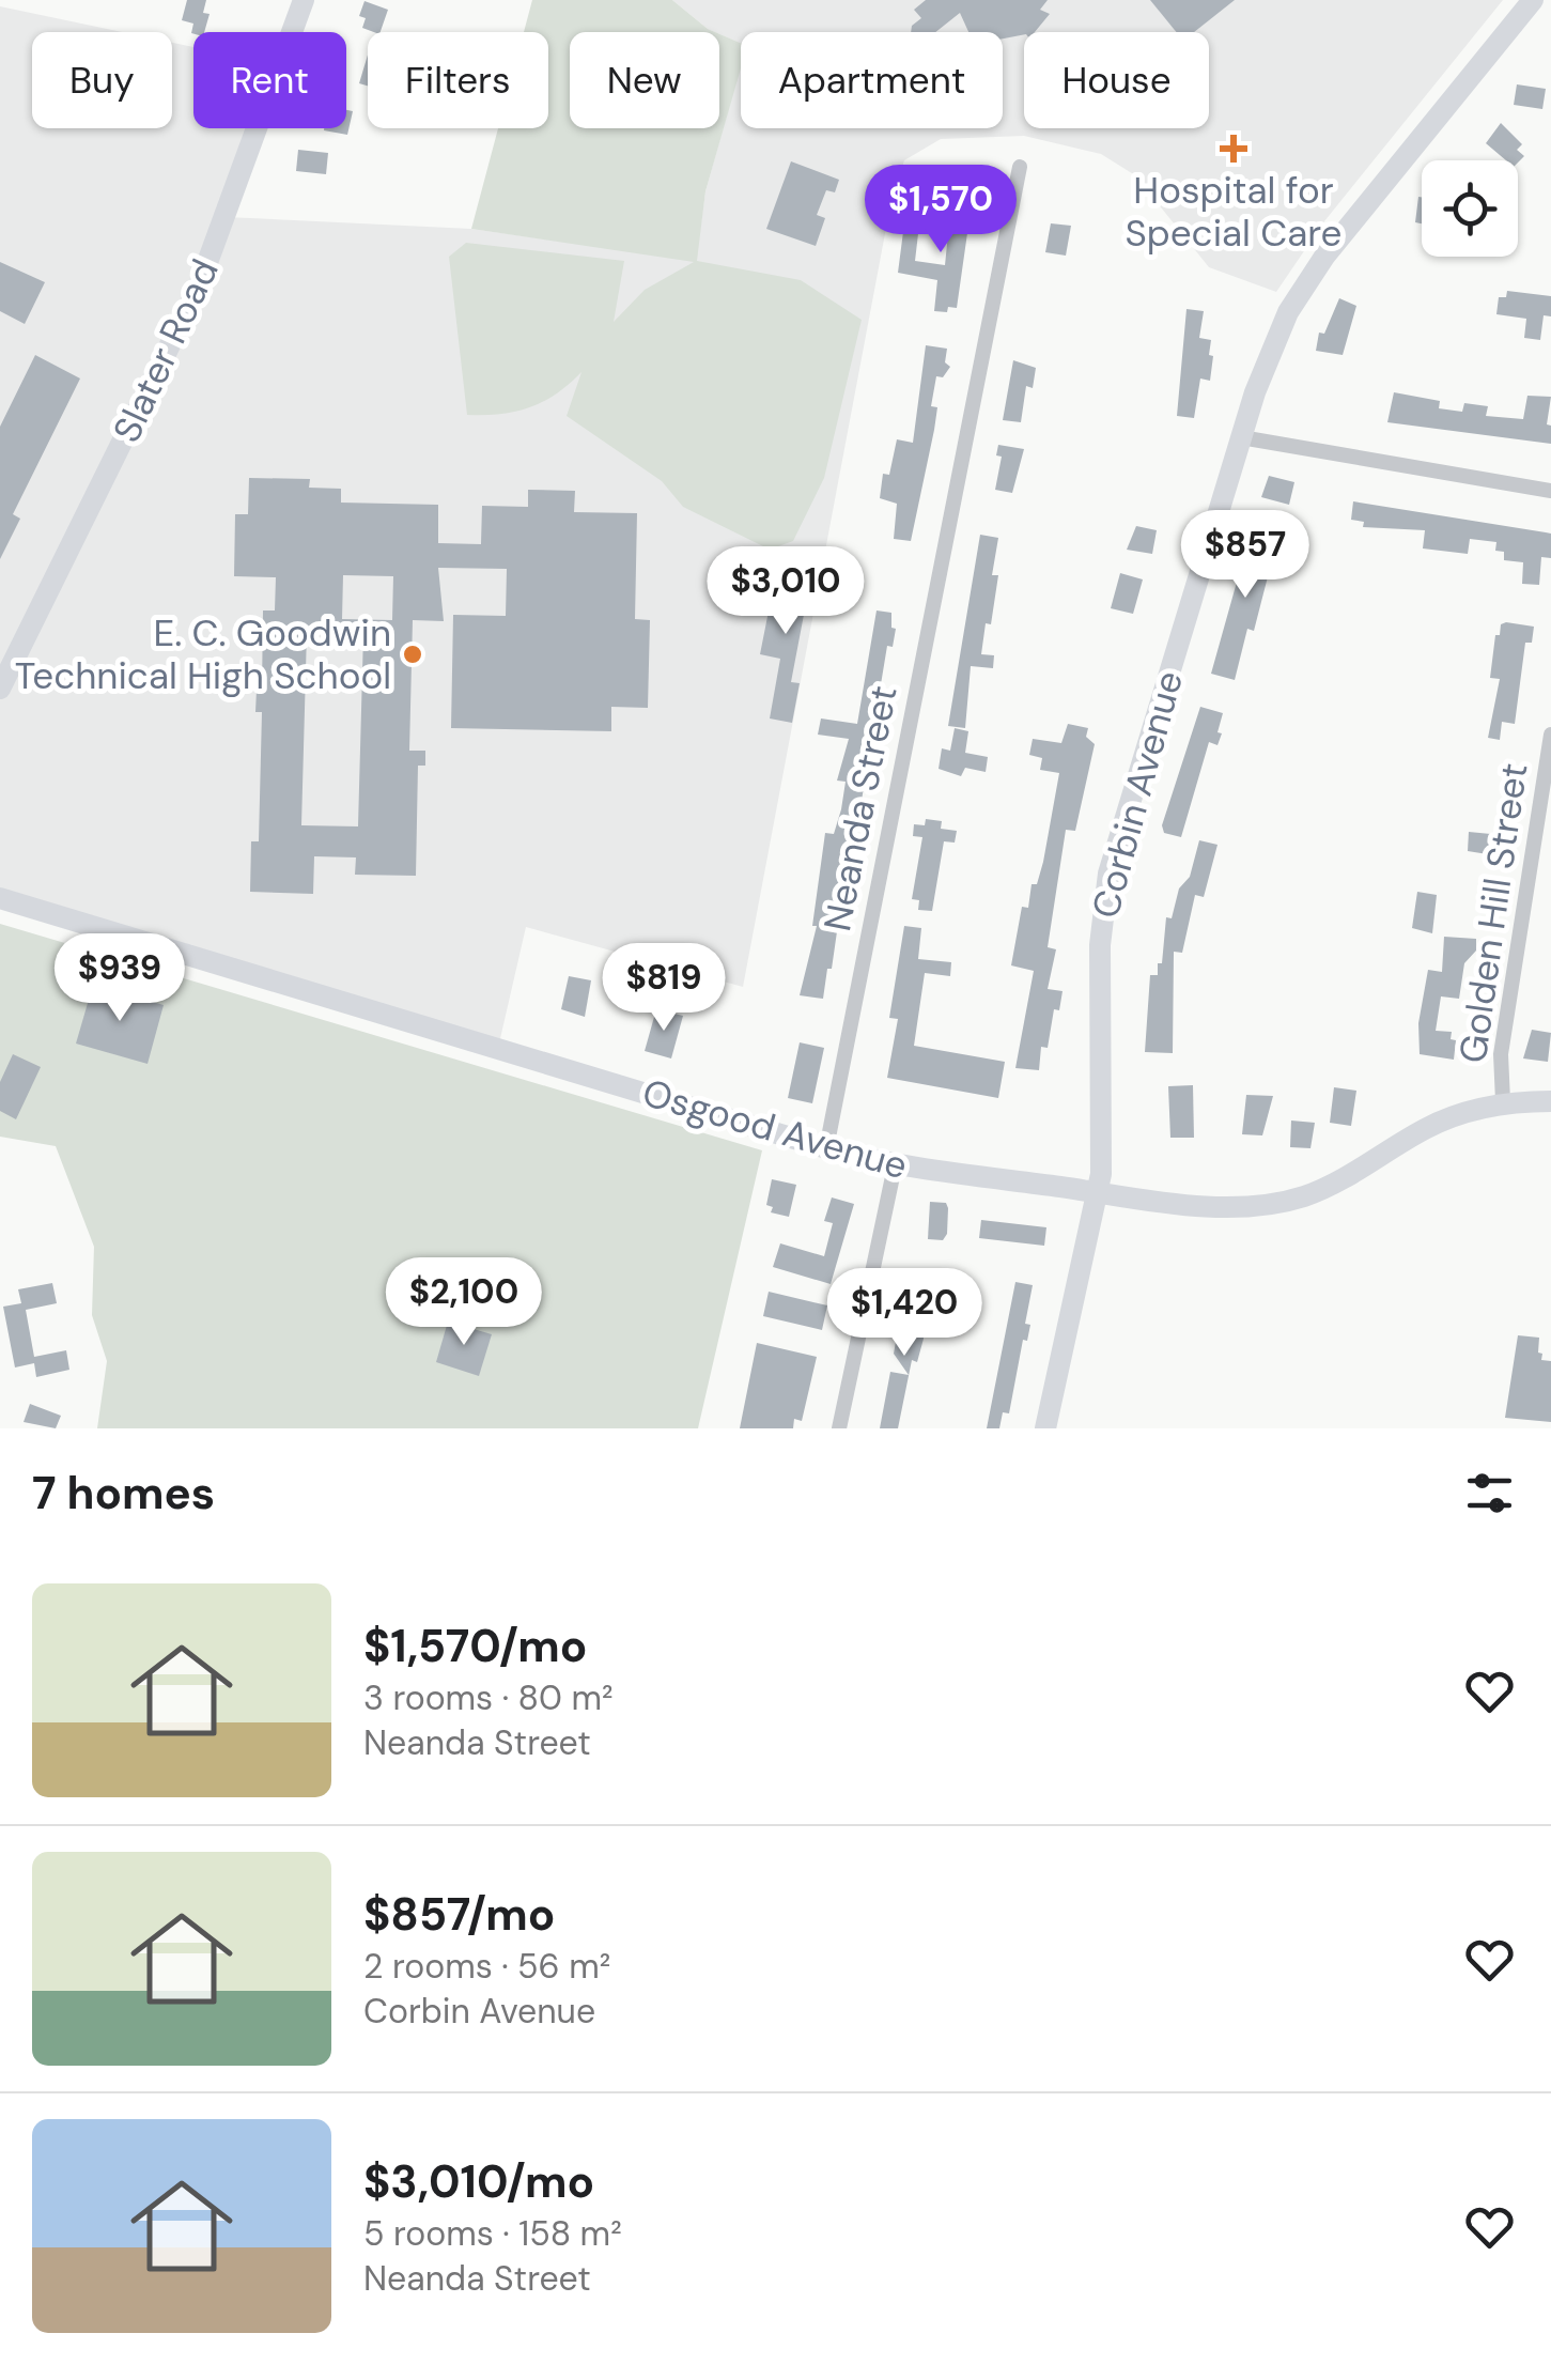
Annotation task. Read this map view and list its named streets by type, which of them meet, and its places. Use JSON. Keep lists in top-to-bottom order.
{
  "streets": {
    "main road": ["Slater Road", "Corbin Avenue", "Osgood Avenue"],
    "street": ["Neanda Street", "Golden Hill Street"]
  },
  "crossings": [
    ["Corbin Avenue", "Osgood Avenue"],
    ["Neanda Street", "Osgood Avenue"],
    ["Golden Hill Street", "Osgood Avenue"]
  ],
  "places": {
    "health": ["Hospital for Special Care"],
    "other": ["E. C. Goodwin Technical High School"]
  },
  "page": {
    "chip": [
      "Buy",
      "Rent",
      "Filters",
      "New",
      "Apartment",
      "House"
    ],
    "price": [
      "$1,570",
      "$857",
      "$3,010",
      "$939",
      "$819",
      "$2,100",
      "$1,420"
    ],
    "heading": "7 homes",
    "list": [
      {
        "name": "$1,570/mo",
        "note": "3 rooms · 80 m² · Neanda Street"
      },
      {
        "name": "$857/mo",
        "note": "2 rooms · 56 m² · Corbin Avenue"
      },
      {
        "name": "$3,010/mo",
        "note": "5 rooms · 158 m² · Neanda Street"
      }
    ]
  }
}
